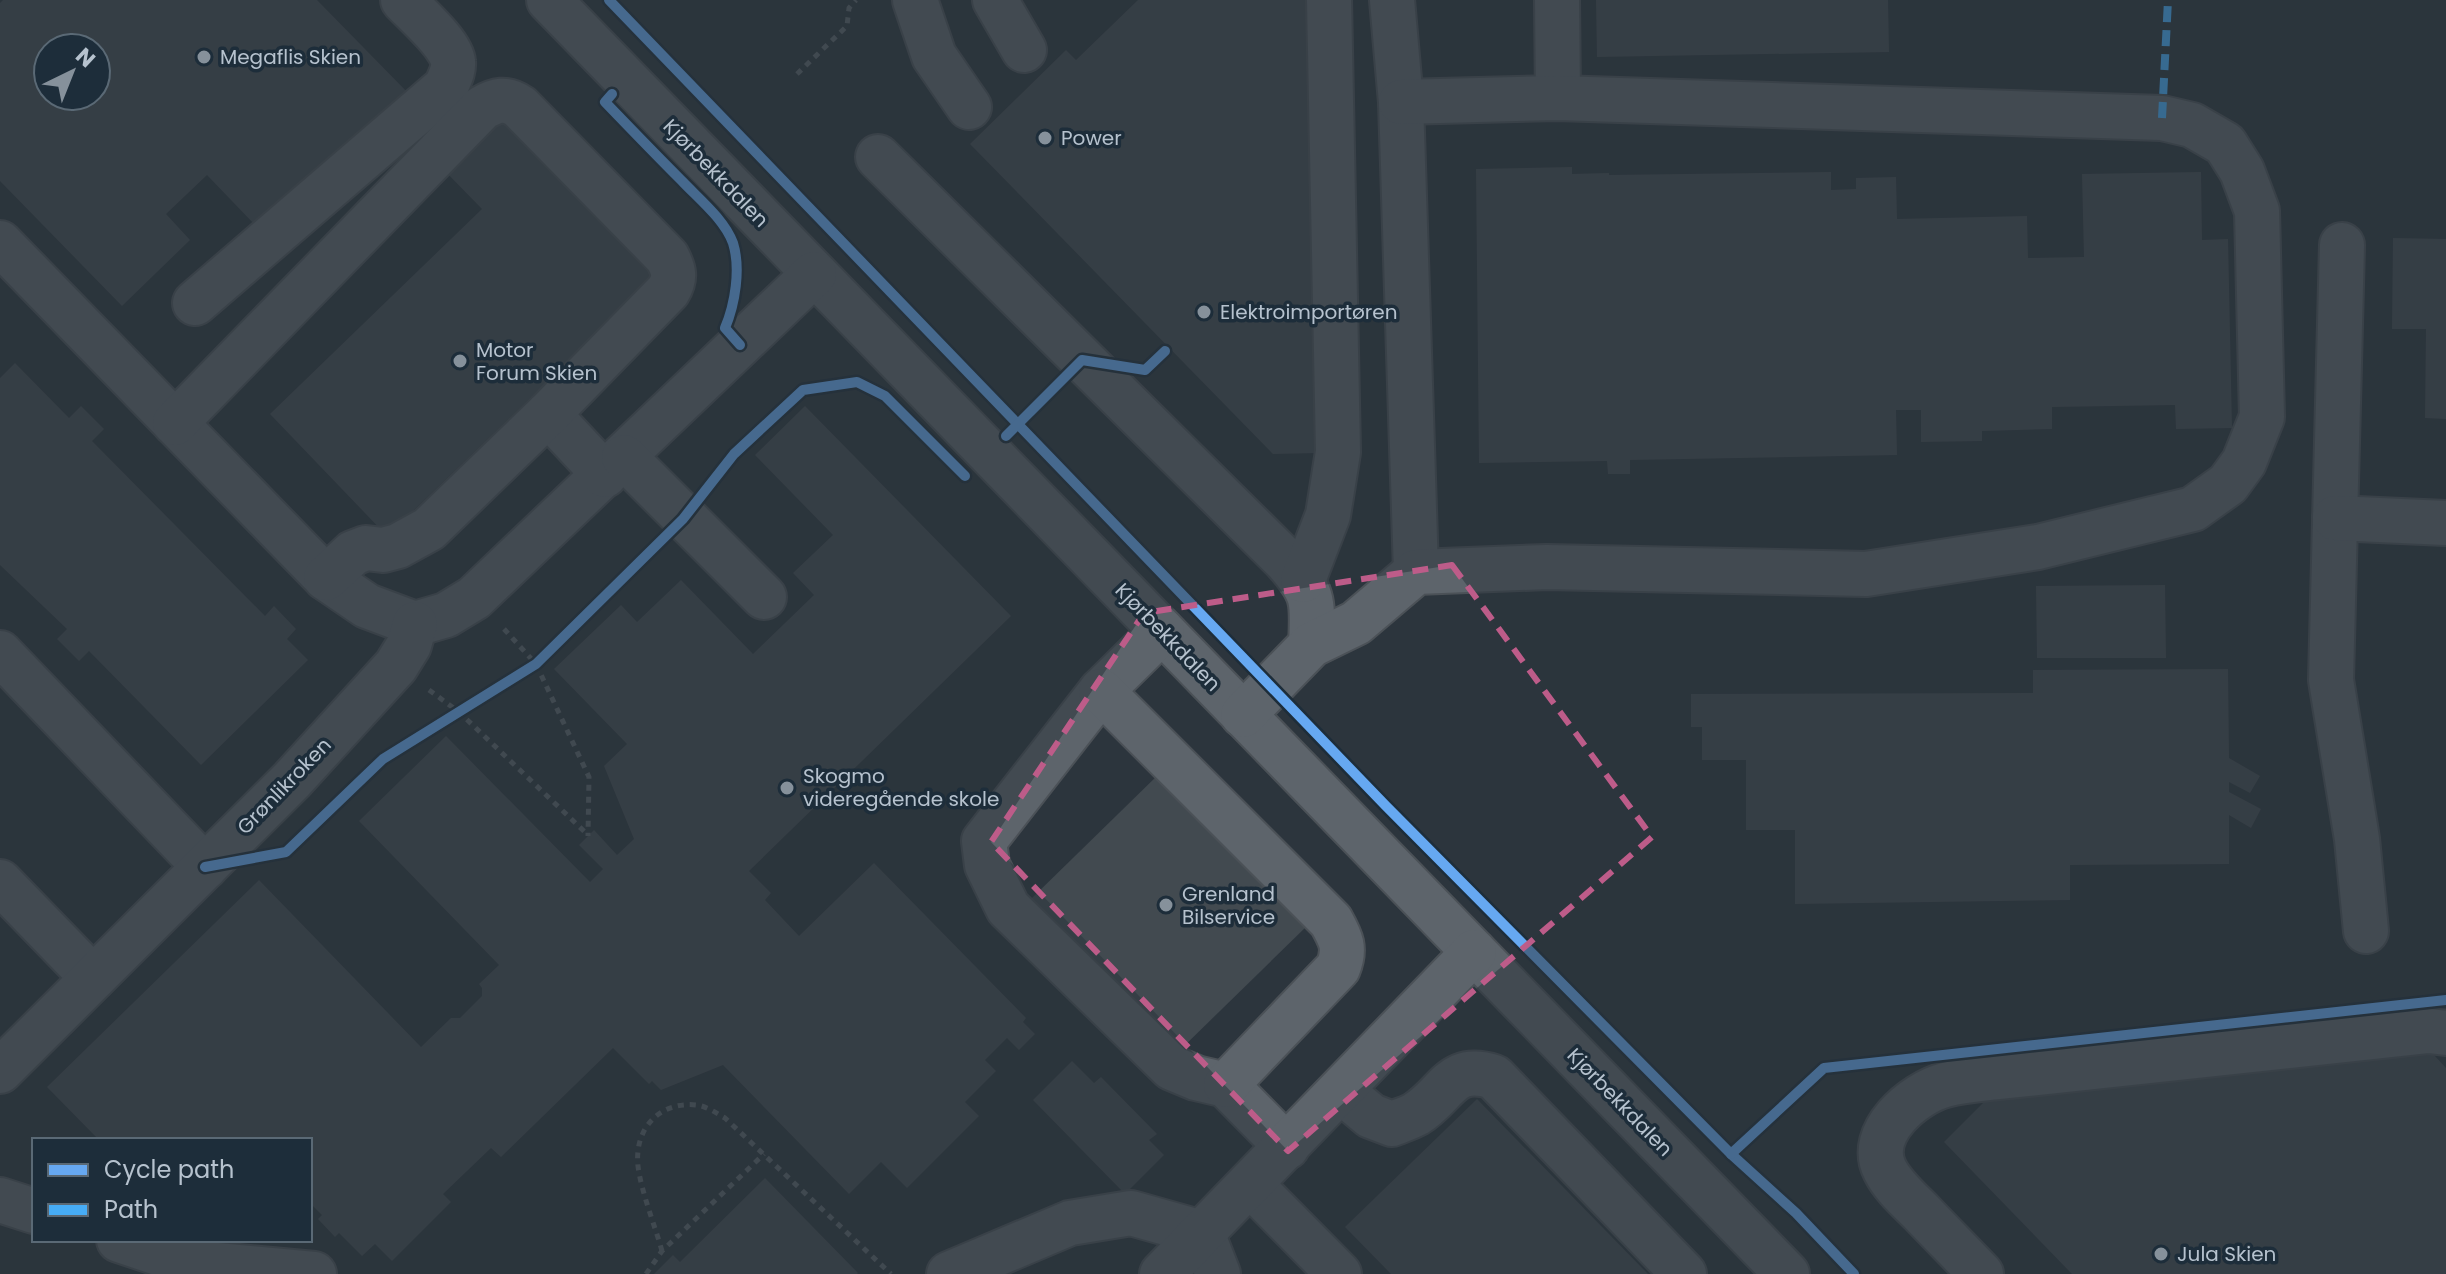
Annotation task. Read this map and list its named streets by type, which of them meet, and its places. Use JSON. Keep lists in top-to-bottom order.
{
  "streets": {
    "street": ["Kjørbekkdalen", "Grønlikroken"]
  },
  "places": [
    "Megaflis Skien",
    "Power",
    "Elektroimportøren",
    "Motor Forum Skien",
    "Skogmo videregående skole",
    "Grenland Bilservice",
    "Jula Skien"
  ],
  "legend": ["Cycle path", "Path"],
  "north": "top right"
}
